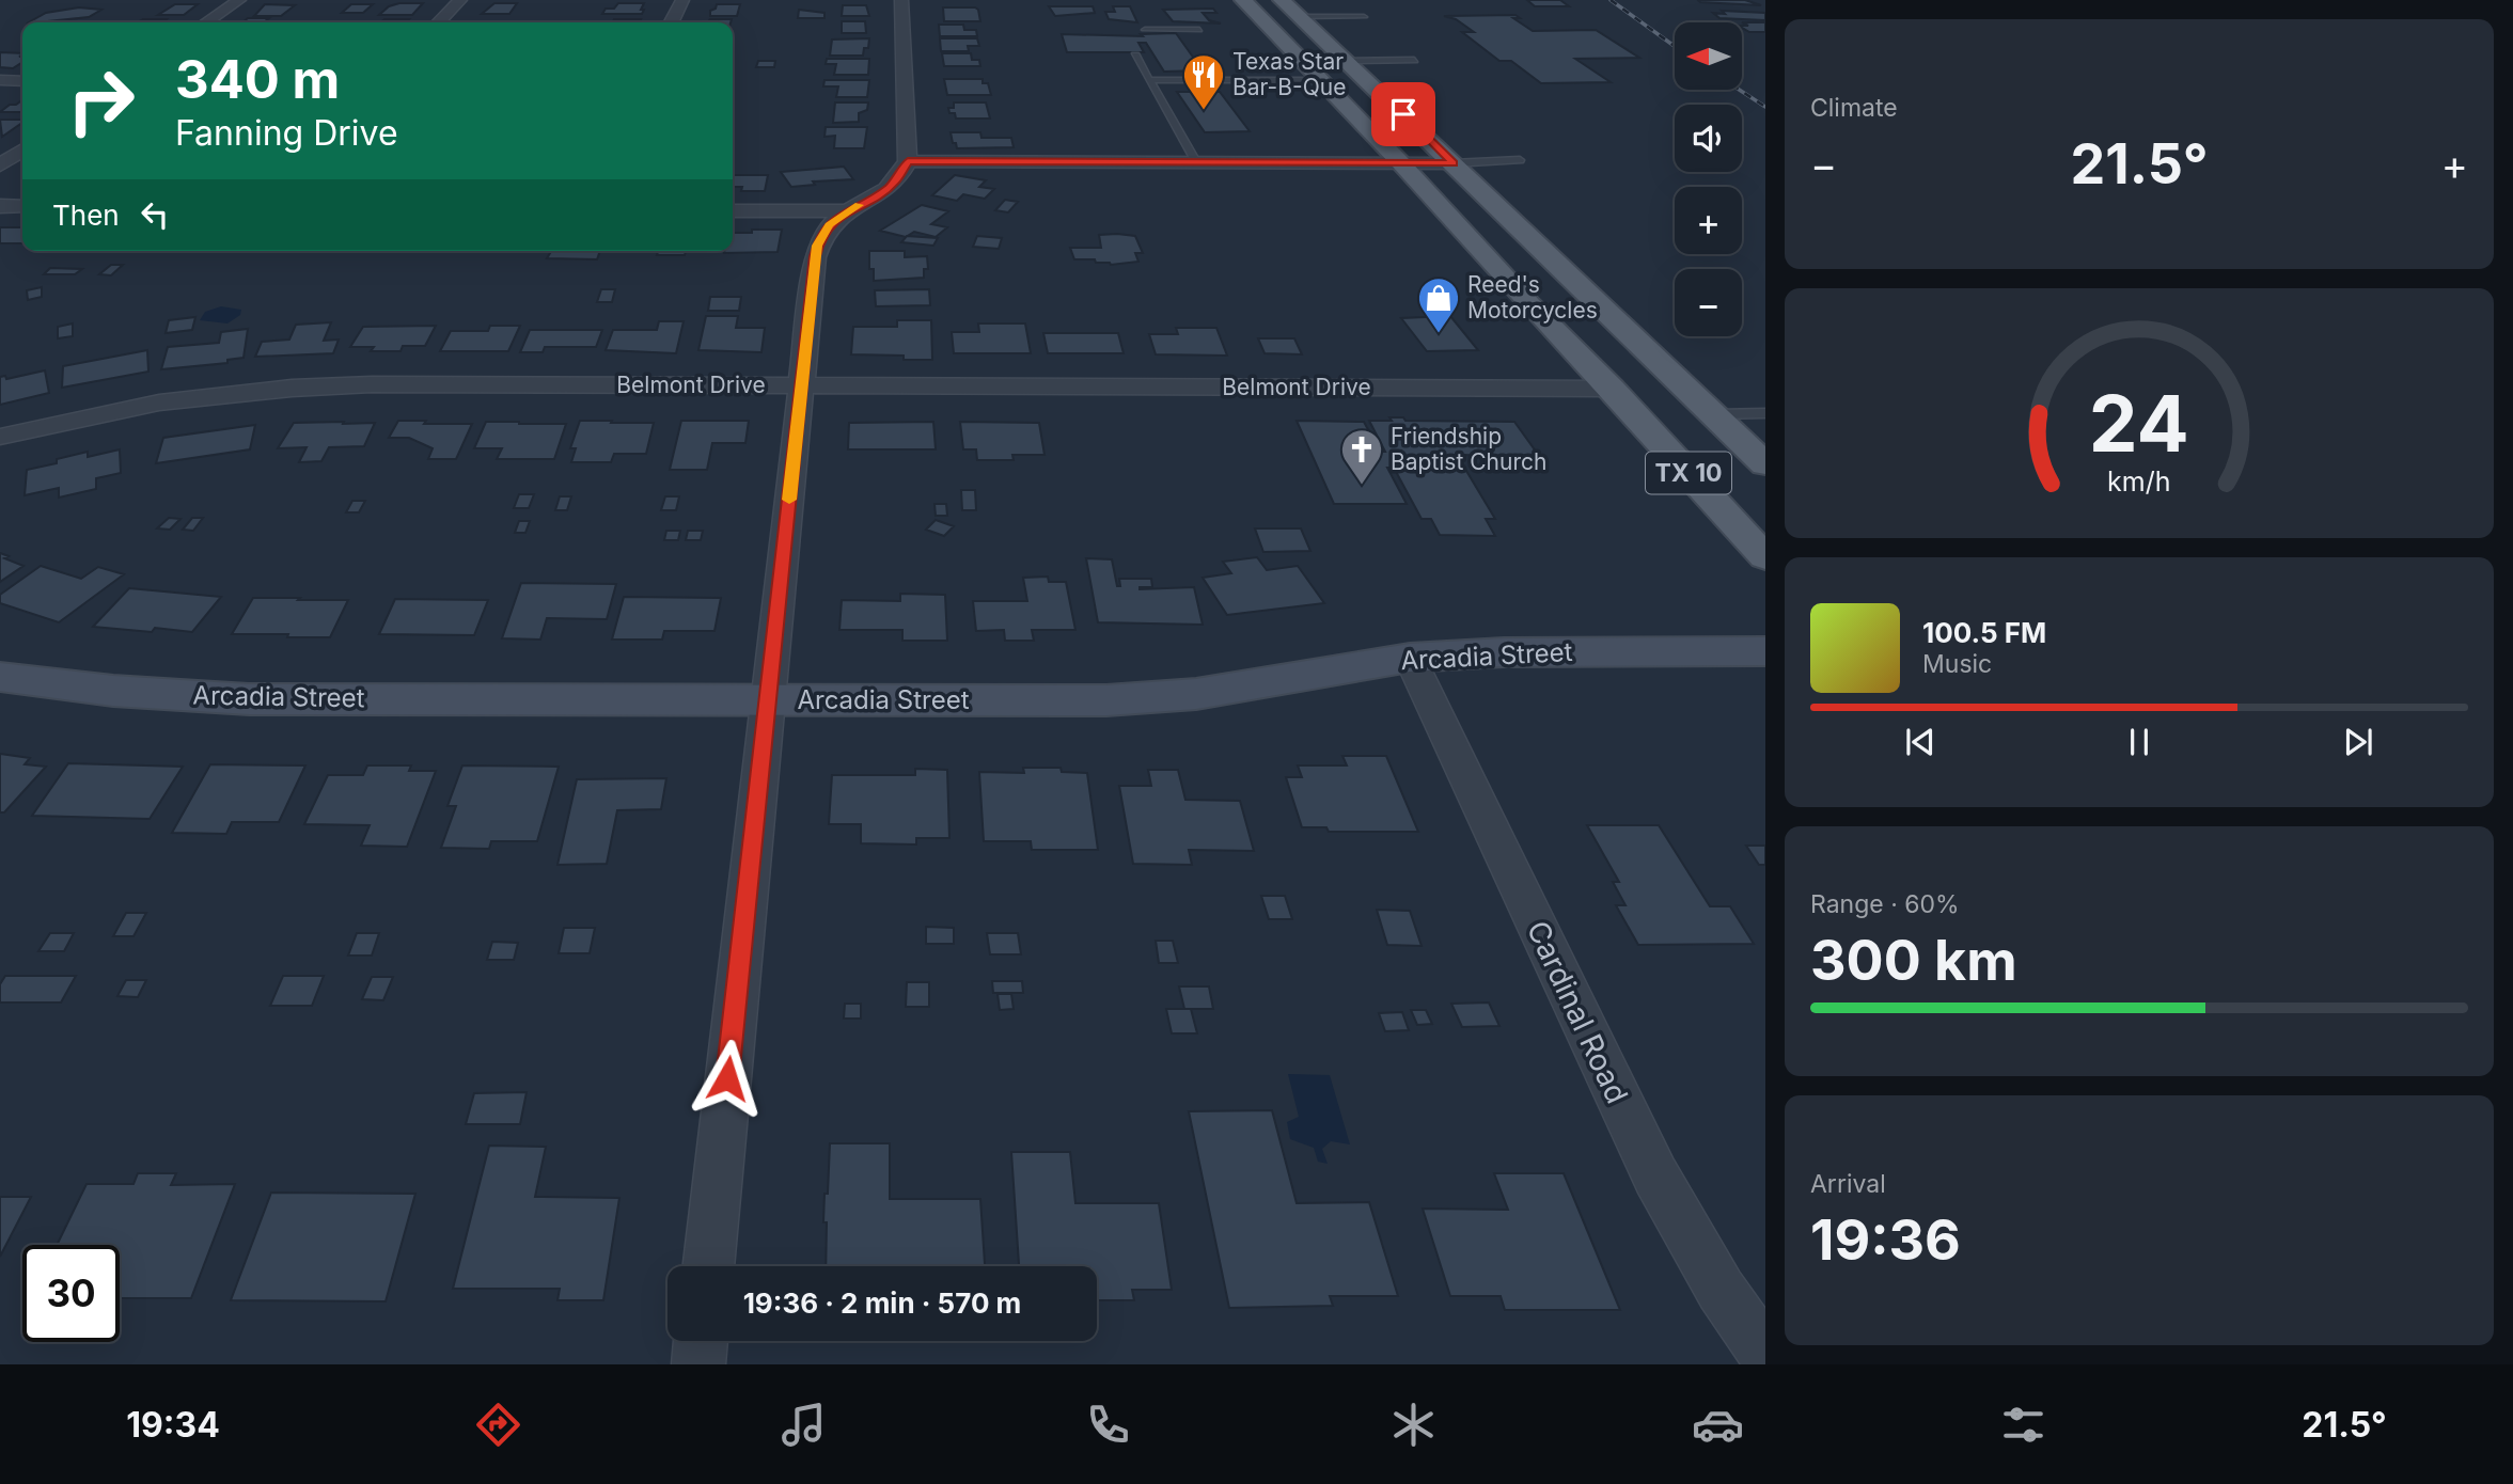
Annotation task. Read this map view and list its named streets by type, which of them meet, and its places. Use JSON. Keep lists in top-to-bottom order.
{
  "streets": {
    "main road": ["TX 10"],
    "street": ["Belmont Drive", "Arcadia Street", "Cardinal Road"]
  },
  "crossings": [
    ["Belmont Drive", "TX 10"],
    ["Arcadia Street", "Cardinal Road"]
  ],
  "places": {
    "restaurant": ["Texas Star Bar-B-Que"],
    "shop": ["Reed's Motorcycles"],
    "church": ["Friendship Baptist Church"]
  },
  "north": "left",
  "page": {
    "tile": [
      "Climate",
      ["Range · 60%", "300 km"],
      ["Arrival", "19:36"]
    ],
    "map_buttons": ["+", "−"],
    "turn": ["340 m", "Fanning Drive"],
    "heat": ["−", "21.5°", "+"],
    "then": "Then",
    "song": ["100.5 FM", "Music"],
    "limit": "30",
    "trip": "19:36 · 2 min · 570 m",
    "tabs": ["19:34", "21.5°"],
    "gauge": ["24", "km/h"]
  }
}
